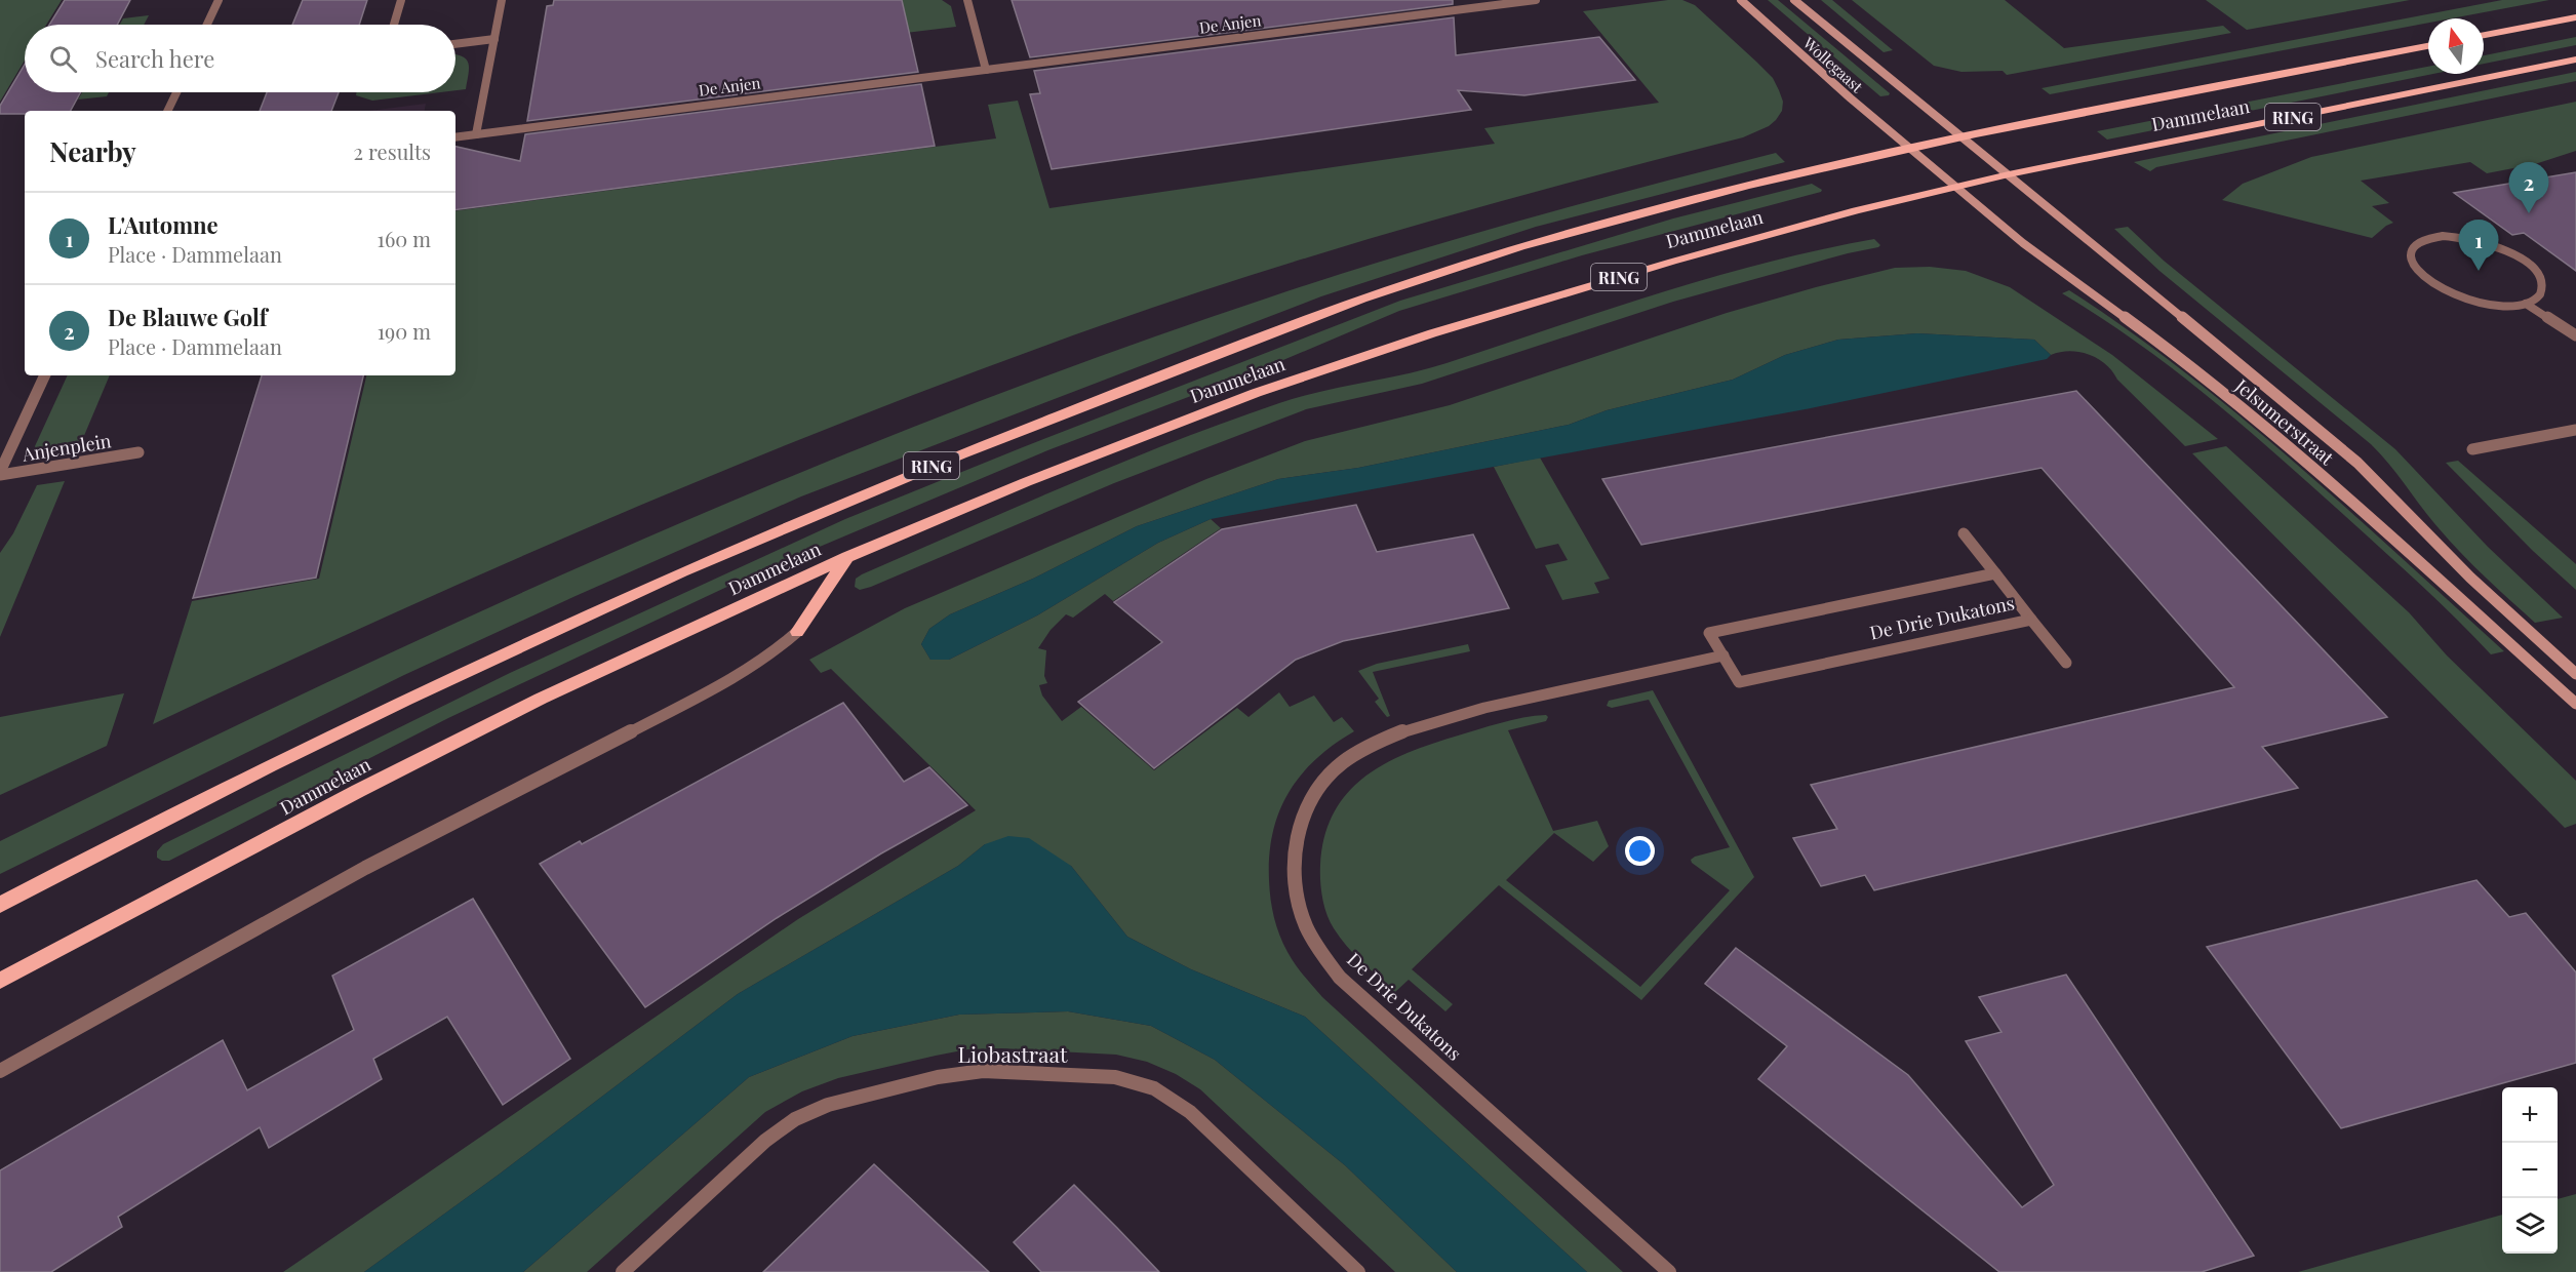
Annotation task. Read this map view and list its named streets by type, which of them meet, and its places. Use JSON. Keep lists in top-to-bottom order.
{
  "streets": {
    "main road": [
      "Wollegaast",
      "Dammelaan",
      "RING",
      "Jelsumerstraat"
    ],
    "street": [
      "De Anjen",
      "Anjenplein",
      "De Drie Dukatons",
      "Liobastraat"
    ]
  },
  "crossings": [
    ["Wollegaast", "Dammelaan"],
    ["Wollegaast", "Jelsumerstraat"],
    ["Dammelaan", "Jelsumerstraat"]
  ],
  "north": "top",
  "page": {
    "search": "Search here",
    "heading": ["Nearby", "2 results"],
    "pins": ["2", "1"],
    "list": [
      {
        "mark": "1",
        "name": "L'Automne",
        "note": "Place · Dammelaan",
        "value": "160 m"
      },
      {
        "mark": "2",
        "name": "De Blauwe Golf",
        "note": "Place · Dammelaan",
        "value": "190 m"
      }
    ],
    "map_buttons": ["+", "−"]
  }
}
